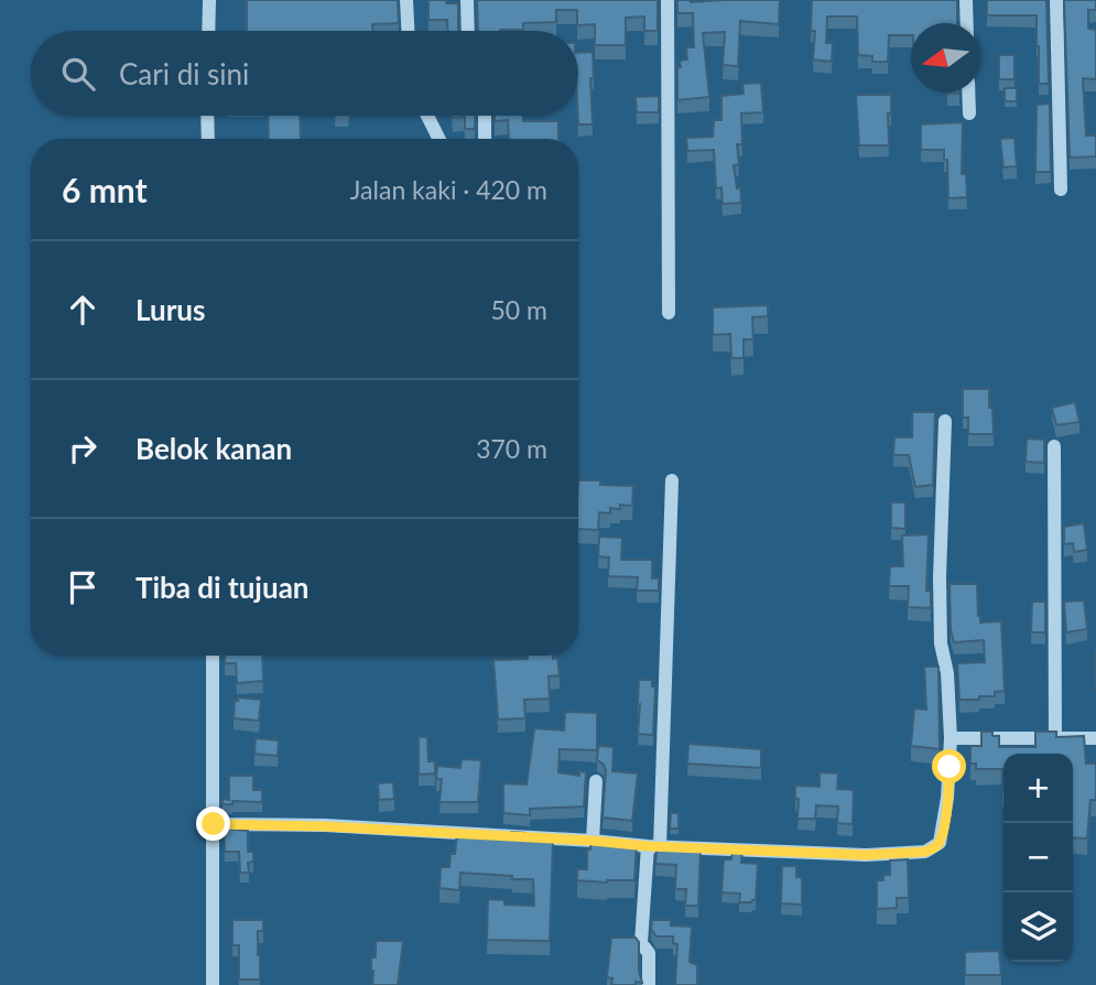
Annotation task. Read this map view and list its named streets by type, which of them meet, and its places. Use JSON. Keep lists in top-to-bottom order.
{
  "north": "left",
  "page": {
    "search": "Cari di sini",
    "heading": ["6 mnt", "Jalan kaki · 420 m"],
    "list": [
      ["Lurus", "50 m"],
      ["Belok kanan", "370 m"],
      "Tiba di tujuan"
    ],
    "map_buttons": ["+", "−"]
  }
}
